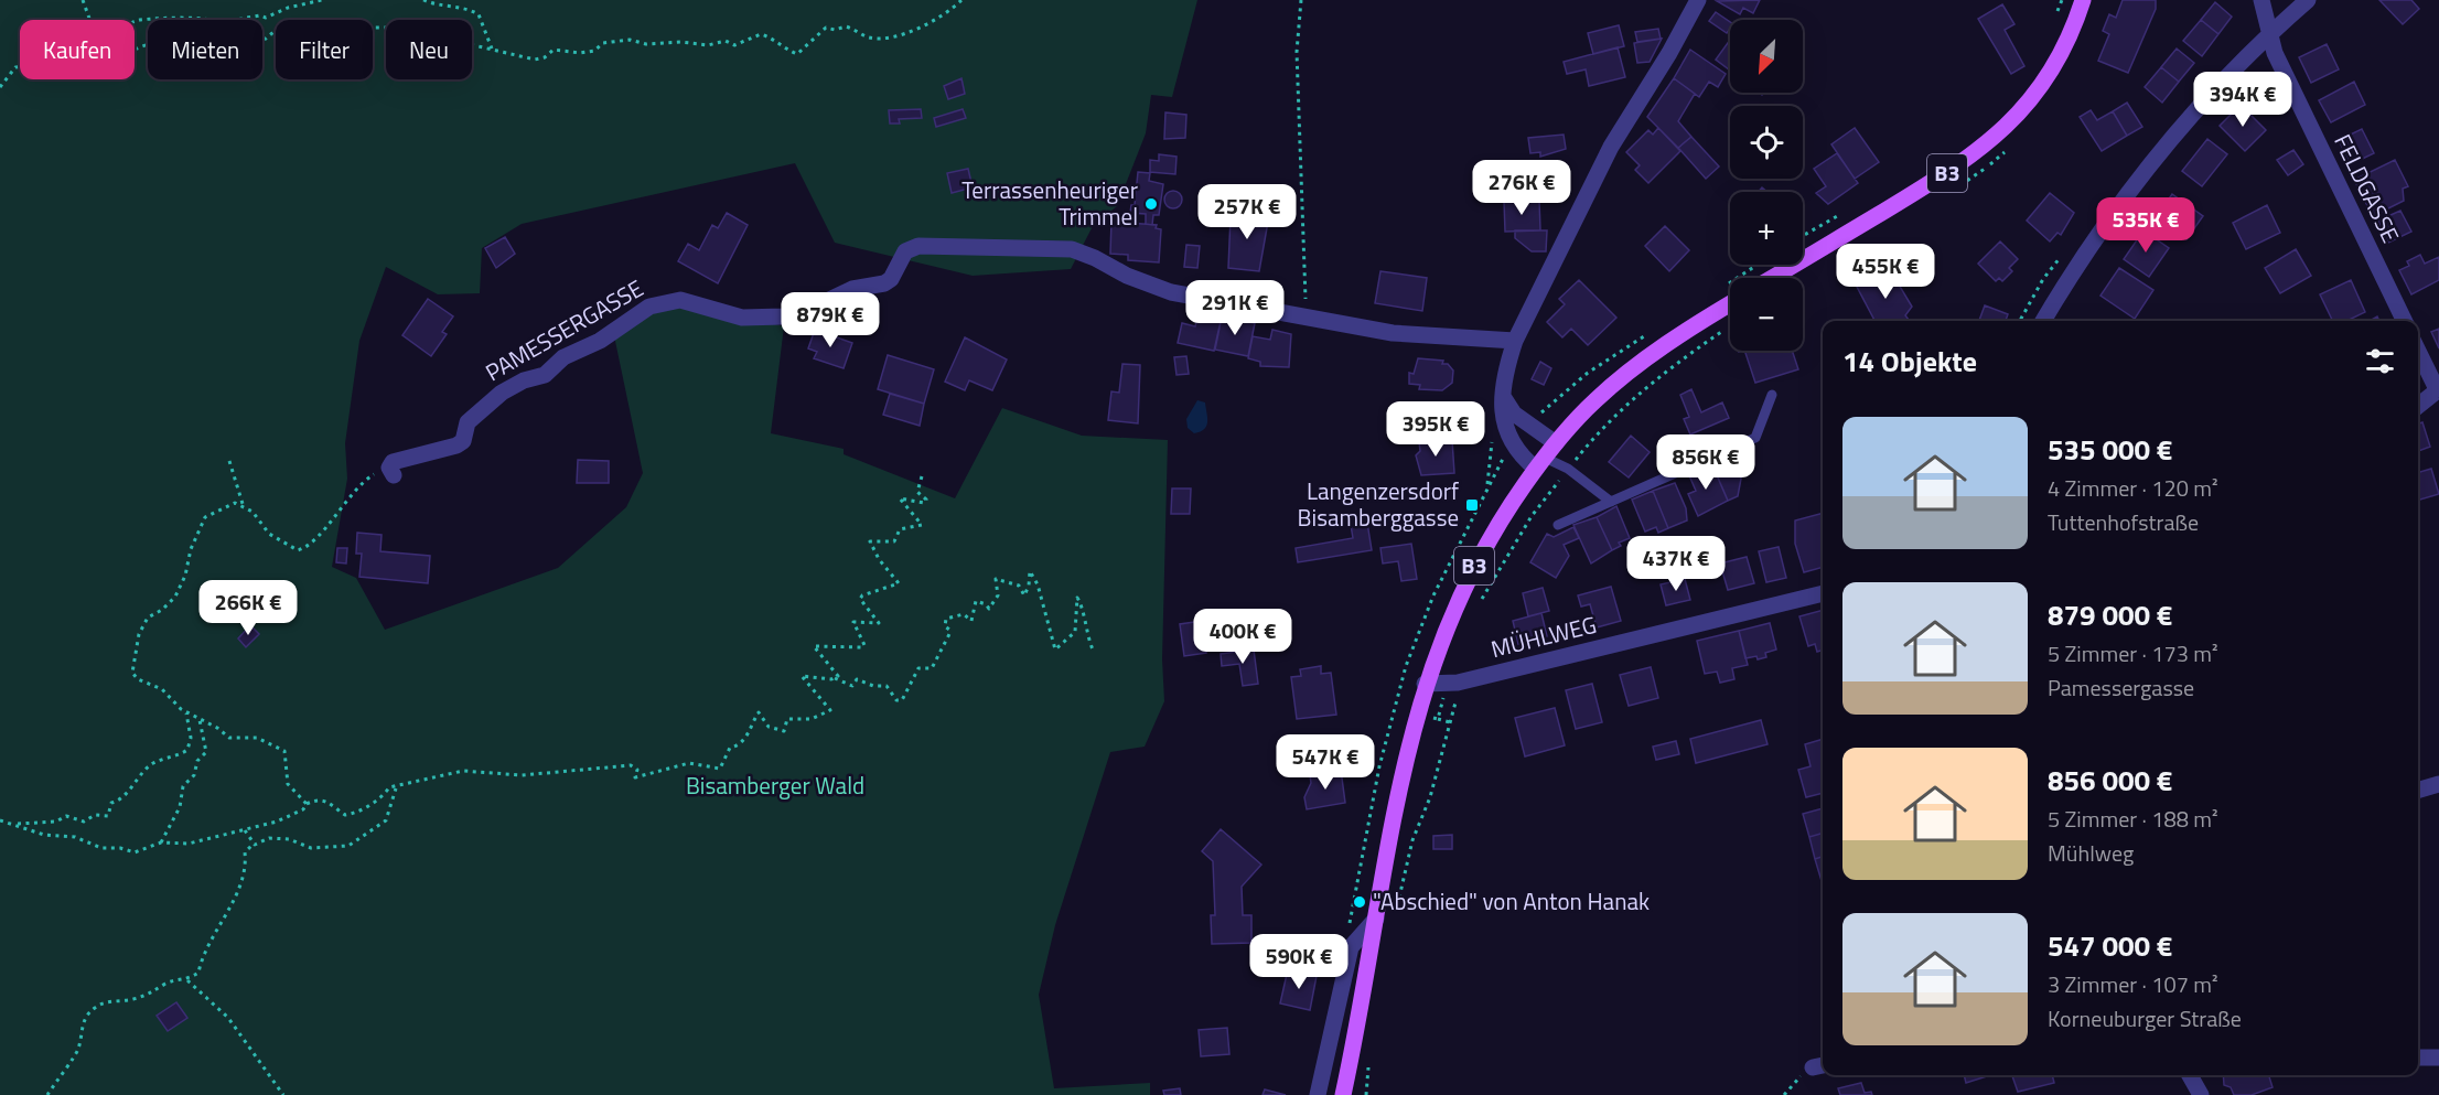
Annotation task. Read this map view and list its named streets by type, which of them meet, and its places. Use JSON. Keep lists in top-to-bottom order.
{
  "streets": {
    "main road": ["B3"],
    "street": ["FELDGASSE", "PAMESSERGASSE", "MÜHLWEG"]
  },
  "crossings": [
    ["B3", "MÜHLWEG"]
  ],
  "parks": ["Bisamberger Wald"],
  "places": {
    "other": ["Terrassenheuriger Trimmel", "\"Abschied\" von Anton Hanak"],
    "transit": ["Langenzersdorf Bisamberggasse"]
  },
  "north": "bottom left",
  "page": {
    "map_buttons": ["+", "−"],
    "chip": [
      "Kaufen",
      "Mieten",
      "Filter",
      "Neu"
    ],
    "price": [
      "394K €",
      "276K €",
      "257K €",
      "535K €",
      "455K €",
      "291K €",
      "879K €",
      "395K €",
      "856K €",
      "437K €",
      "266K €",
      "400K €",
      "547K €",
      "590K €"
    ],
    "heading": "14 Objekte",
    "list": [
      {
        "name": "535 000 €",
        "note": "4 Zimmer · 120 m² · Tuttenhofstraße"
      },
      {
        "name": "879 000 €",
        "note": "5 Zimmer · 173 m² · Pamessergasse"
      },
      {
        "name": "856 000 €",
        "note": "5 Zimmer · 188 m² · Mühlweg"
      },
      {
        "name": "547 000 €",
        "note": "3 Zimmer · 107 m² · Korneuburger Straße"
      }
    ]
  }
}
